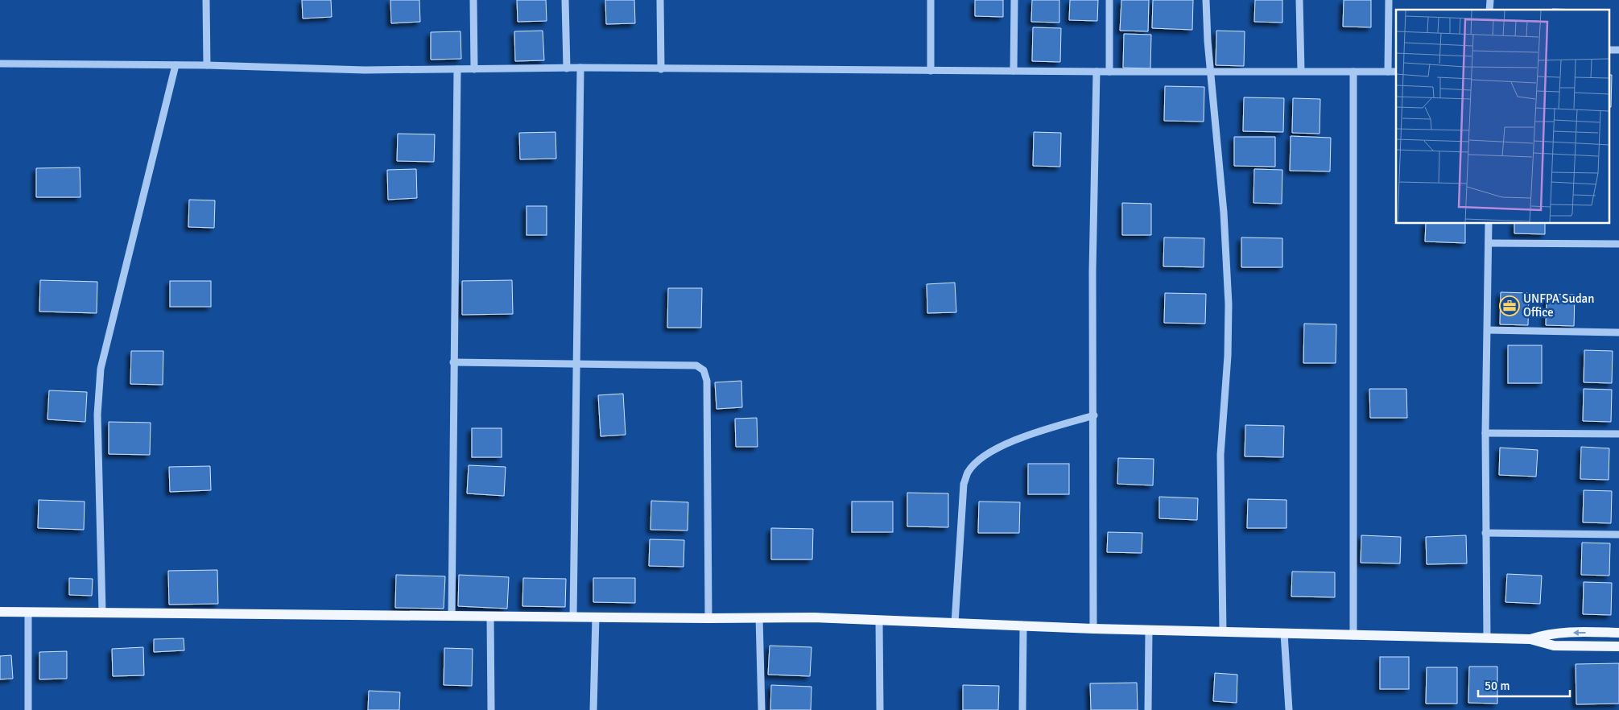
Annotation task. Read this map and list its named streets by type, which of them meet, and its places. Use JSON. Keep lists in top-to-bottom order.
{
  "places": {
    "office": ["UNFPA Sudan Office"]
  },
  "scale_bar": "50 m"
}
